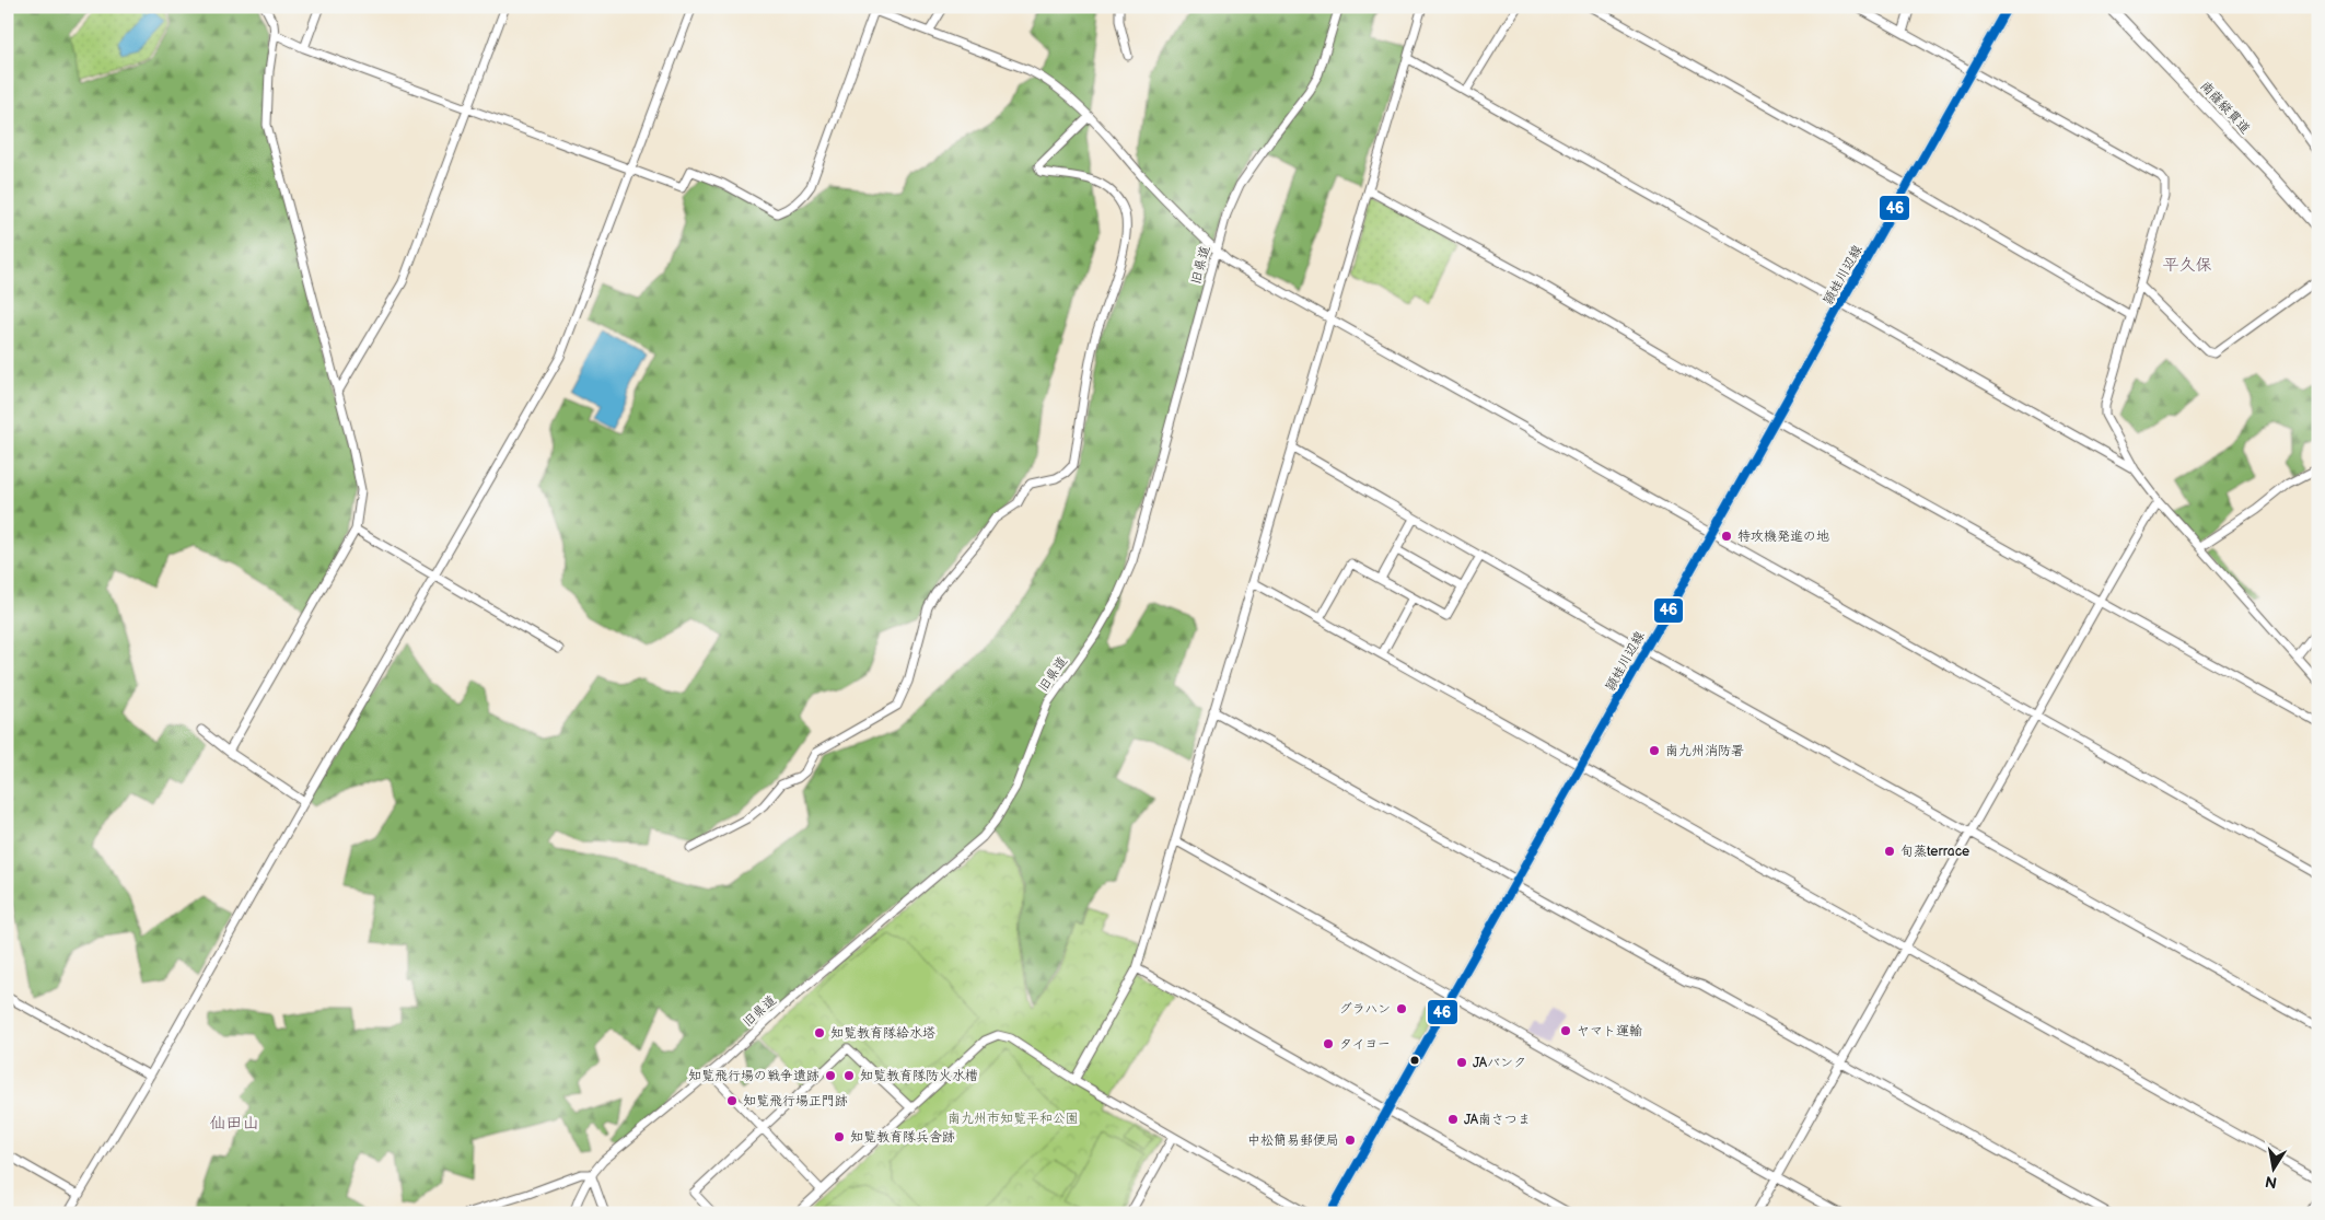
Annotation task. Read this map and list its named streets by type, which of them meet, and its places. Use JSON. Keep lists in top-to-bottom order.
{
  "streets": {
    "main road": ["南薩縦貫道", "頴娃川辺線"],
    "street": ["旧県道"]
  },
  "districts": ["平久保", "仙田山"],
  "parks": ["南九州市知覧平和公園"],
  "places": [
    "特攻機発進の地",
    "南九州消防署",
    "旬蒸terrace",
    "グラハン",
    "ヤマト運輸",
    "知覧教育隊給水塔",
    "タイヨー",
    "JAバンク",
    "知覧飛行場の戦争遺跡",
    "知覧教育隊防火水槽",
    "知覧飛行場正門跡",
    "JA南さつま",
    "知覧教育隊兵舎跡",
    "中松簡易郵便局"
  ],
  "lines": ["transit line 46"],
  "north": "bottom"
}
